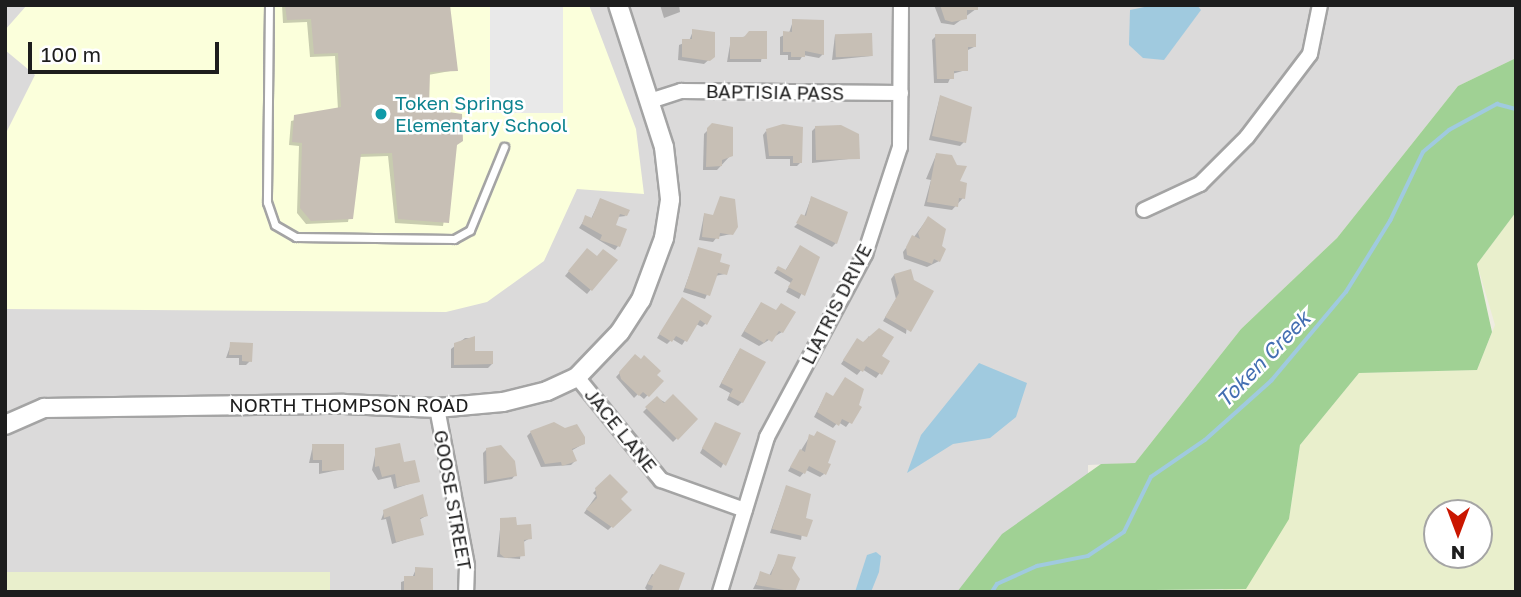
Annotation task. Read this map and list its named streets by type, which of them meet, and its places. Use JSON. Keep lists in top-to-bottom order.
{
  "streets": {
    "street": [
      "BAPTISIA PASS",
      "LIATRIS DRIVE",
      "NORTH THOMPSON ROAD",
      "JACE LANE",
      "GOOSE STREET"
    ]
  },
  "crossings": [
    ["BAPTISIA PASS", "LIATRIS DRIVE"],
    ["BAPTISIA PASS", "NORTH THOMPSON ROAD"],
    ["LIATRIS DRIVE", "JACE LANE"],
    ["NORTH THOMPSON ROAD", "JACE LANE"],
    ["NORTH THOMPSON ROAD", "GOOSE STREET"]
  ],
  "water": ["Token Creek"],
  "places": ["Token Springs Elementary School"],
  "scale_bar": "100 m",
  "north": "bottom"
}
